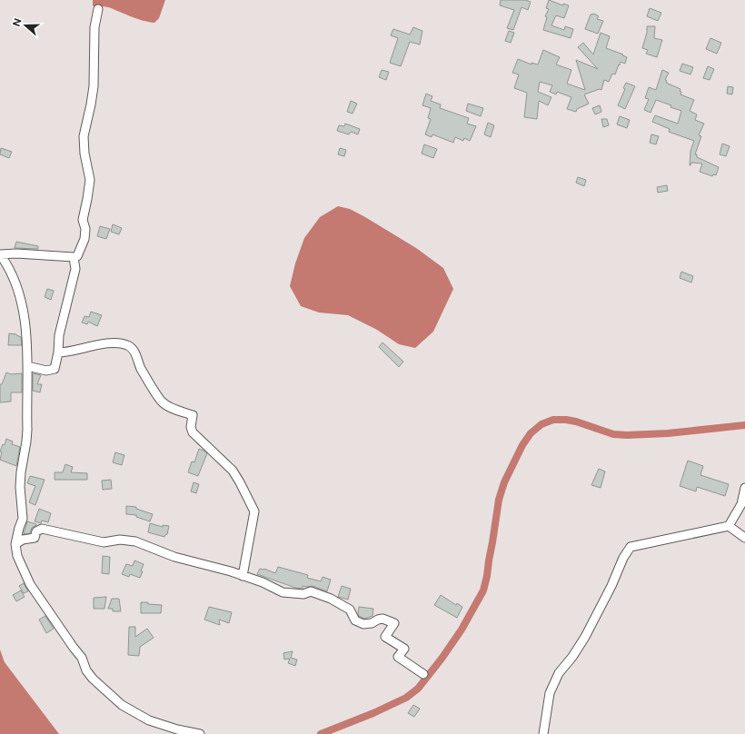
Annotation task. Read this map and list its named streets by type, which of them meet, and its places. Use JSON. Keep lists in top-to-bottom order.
{
  "north": "left"
}
